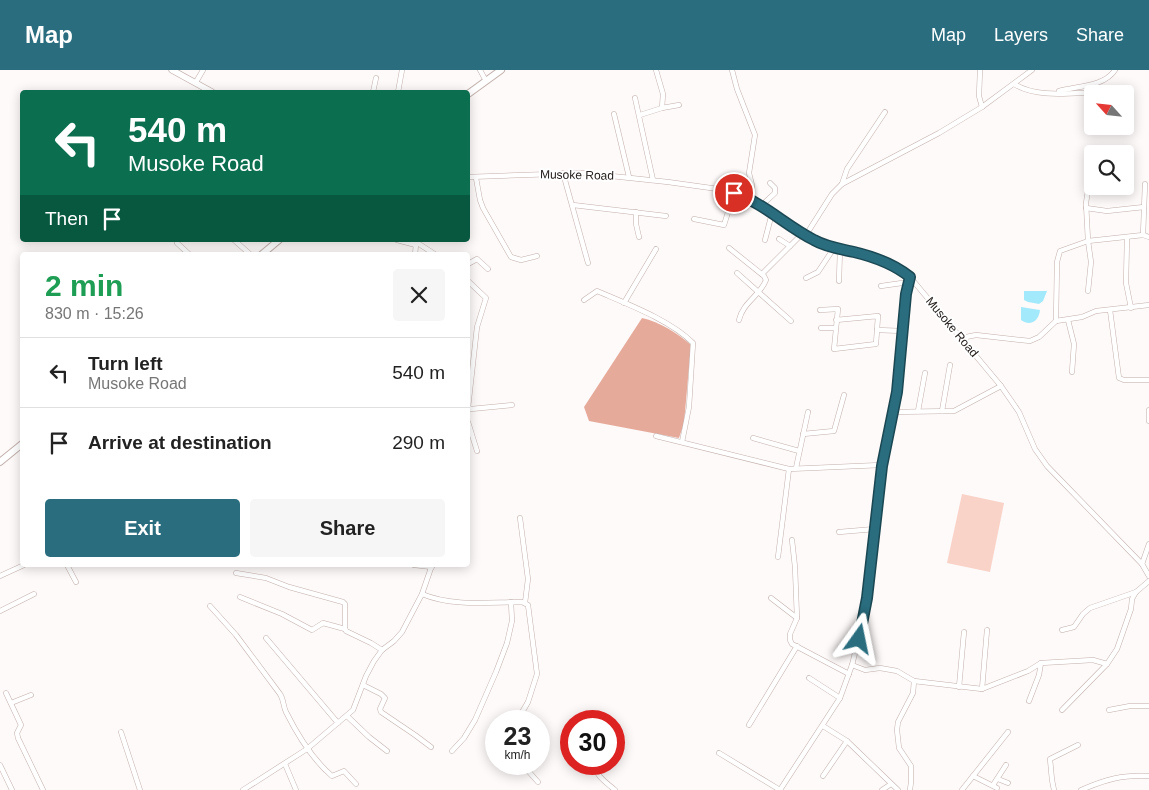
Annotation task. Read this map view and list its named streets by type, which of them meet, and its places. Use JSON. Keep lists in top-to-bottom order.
{
  "streets": {
    "street": ["Musoke Road"]
  },
  "north": "top left",
  "page": {
    "header": "Map",
    "nav": ["Map", "Layers", "Share"],
    "turn": ["540 m", "Musoke Road"],
    "then": "Then",
    "heading": ["2 min", "830 m · 15:26"],
    "list": [
      {
        "name": "Turn left",
        "note": "Musoke Road",
        "value": "540 m"
      },
      {
        "name": "Arrive at destination",
        "value": "290 m"
      }
    ],
    "buttons": ["Exit", "Share"],
    "speed": "23 km/h",
    "limit": "30"
  }
}
